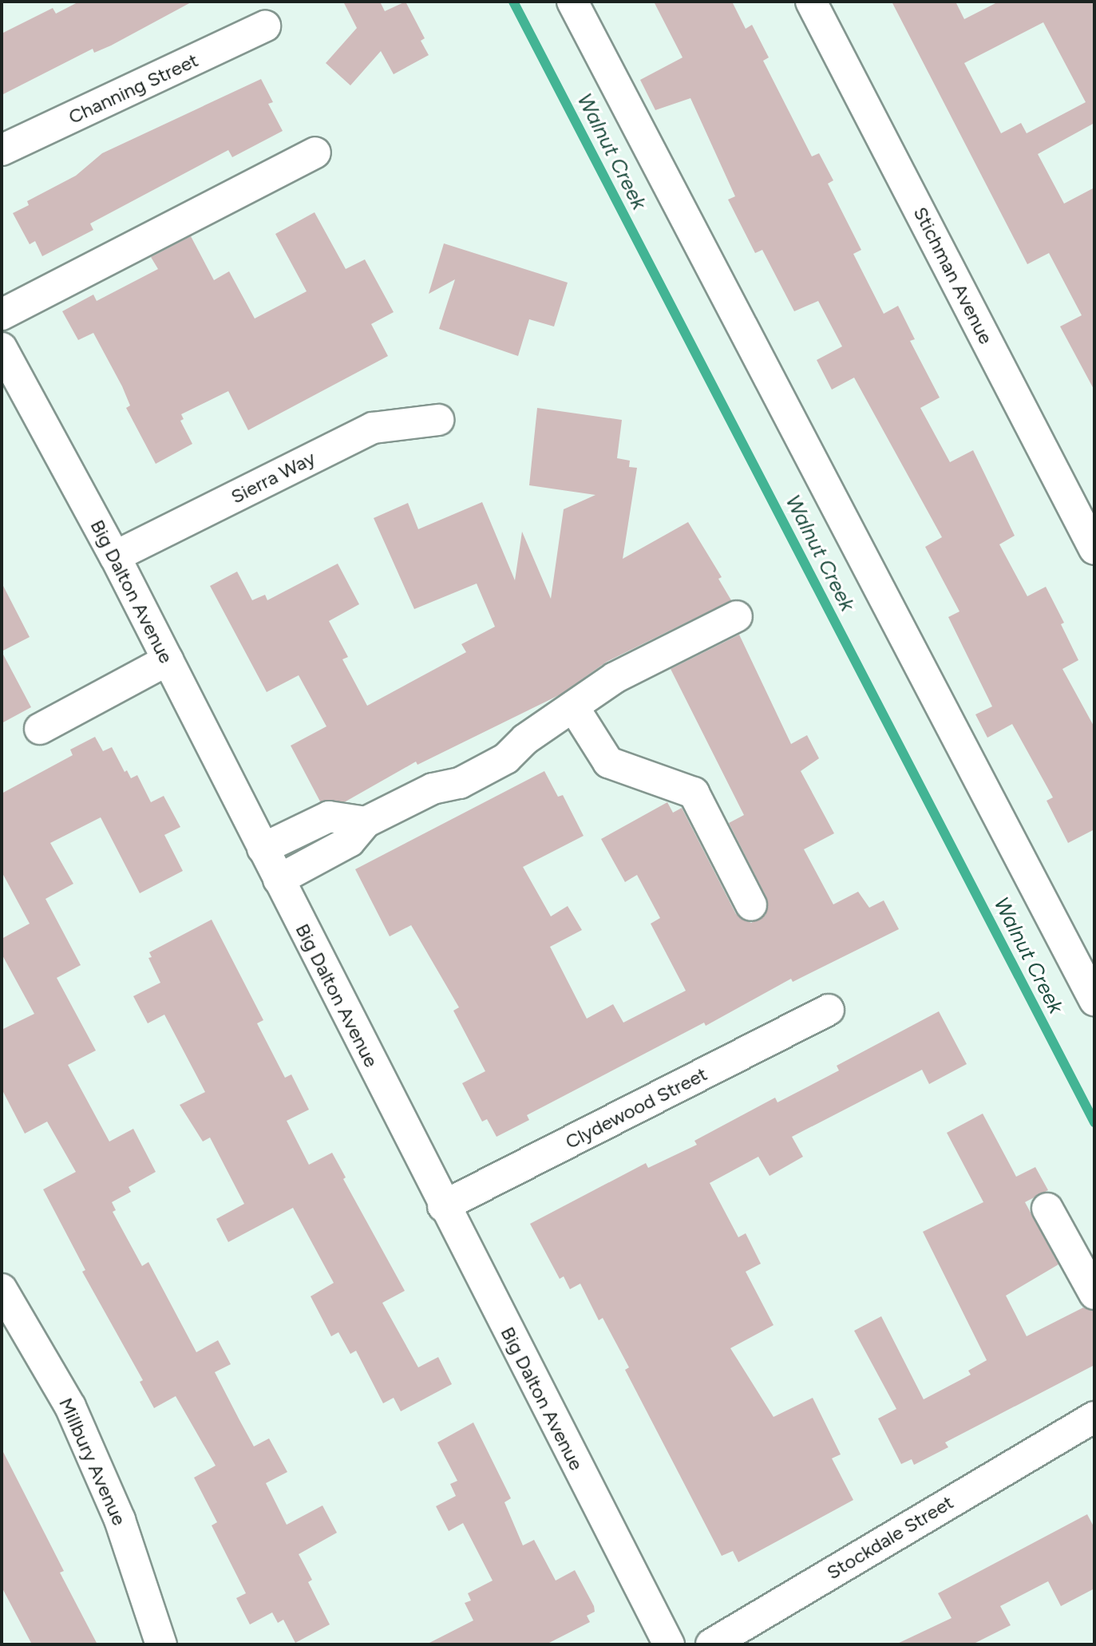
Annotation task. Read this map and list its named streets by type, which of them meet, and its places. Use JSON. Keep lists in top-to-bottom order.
{
  "streets": {
    "street": [
      "Channing Street",
      "Stichman Avenue",
      "Sierra Way",
      "Big Dalton Avenue",
      "Clydewood Street",
      "Millbury Avenue",
      "Stockdale Street"
    ]
  },
  "crossings": [
    ["Sierra Way", "Big Dalton Avenue"],
    ["Big Dalton Avenue", "Clydewood Street"]
  ],
  "water": ["Walnut Creek"]
}
